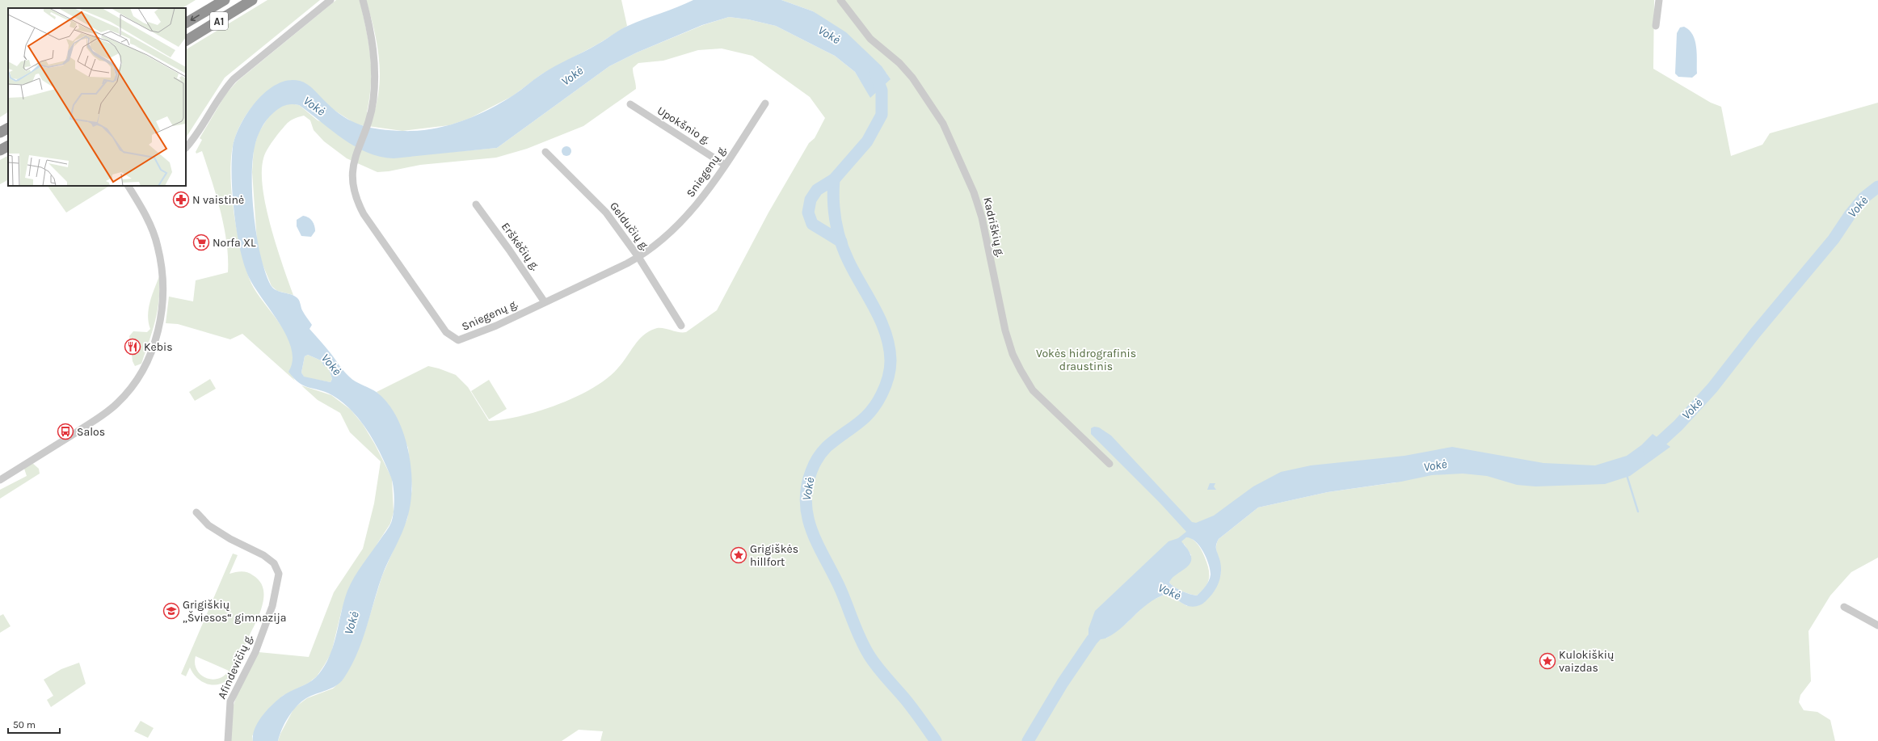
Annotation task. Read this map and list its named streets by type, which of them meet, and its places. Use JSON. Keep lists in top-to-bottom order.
{
  "streets": {
    "highway": ["A1"],
    "street": [
      "Upokšnio g.",
      "Sniegenų g.",
      "Geldučių g.",
      "Kadriškių g.",
      "Erškėčių g.",
      "Afindevičių g."
    ]
  },
  "crossings": [
    ["Upokšnio g.", "Sniegenų g."],
    ["Sniegenų g.", "Geldučių g."],
    ["Sniegenų g.", "Erškėčių g."]
  ],
  "water": ["Vokė"],
  "parks": ["Vokės hidrografinis draustinis"],
  "places": {
    "pharmacy": ["N vaistinė"],
    "supermarket": ["Norfa XL"],
    "restaurant": ["Kebis"],
    "bus stop": ["Salos"],
    "place": ["Grigiškės hillfort", "Kulokiškių vaizdas"],
    "school or university": ["Grigiškių „Šviesos“ gimnazija"]
  },
  "scale_bar": "50 m"
}
